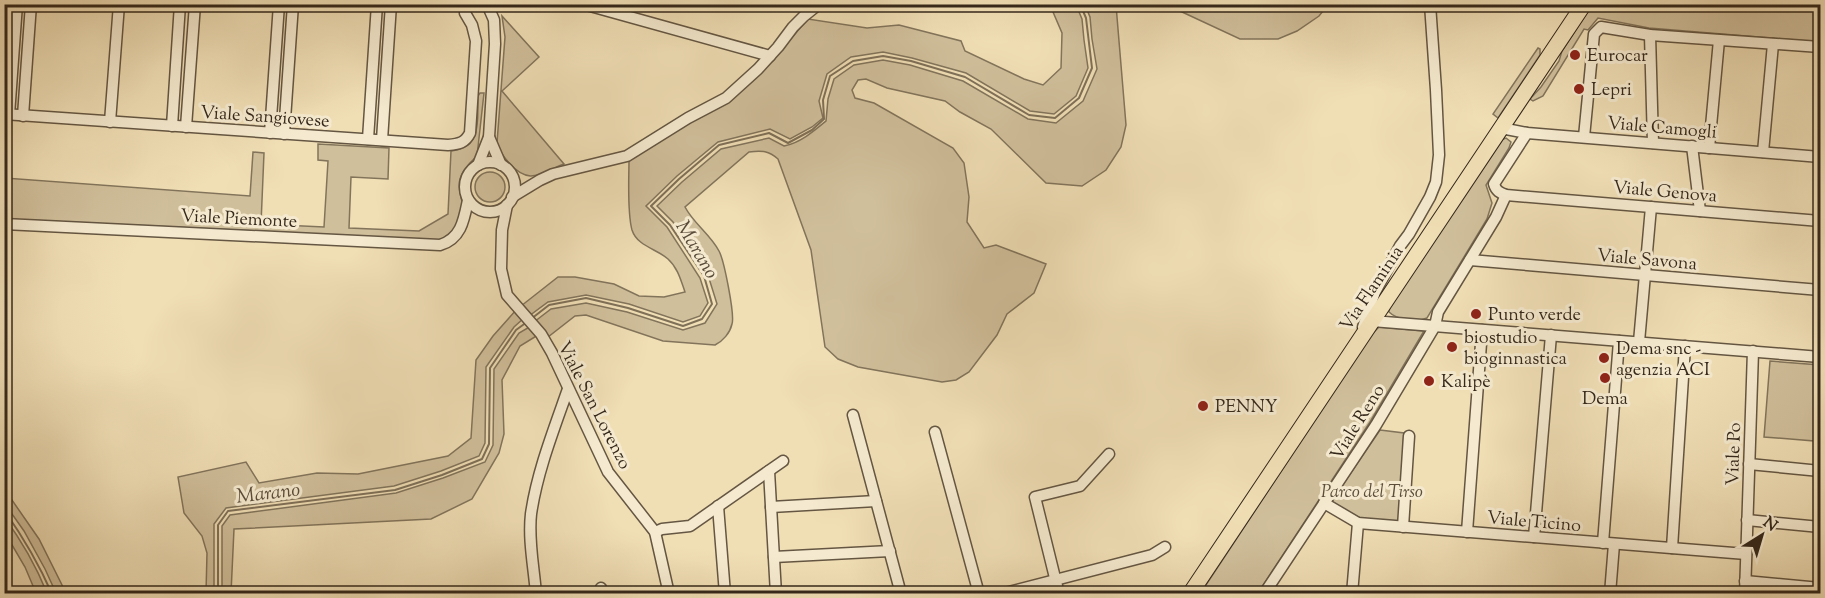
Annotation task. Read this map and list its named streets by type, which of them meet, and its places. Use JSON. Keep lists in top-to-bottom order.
{
  "streets": {
    "main road": ["Via Flaminia"],
    "street": [
      "Viale Sangiovese",
      "Viale Camogli",
      "Viale Genova",
      "Viale Piemonte",
      "Viale Savona",
      "Viale San Lorenzo",
      "Viale Reno",
      "Viale Po",
      "Viale Ticino"
    ]
  },
  "crossings": [
    ["Viale Camogli", "Via Flaminia"],
    ["Viale Genova", "Viale Reno"],
    ["Viale Piemonte", "Viale San Lorenzo"],
    ["Viale Savona", "Viale Reno"],
    ["Viale Reno", "Viale Ticino"],
    ["Viale Po", "Viale Ticino"]
  ],
  "water": ["Marano"],
  "parks": ["Parco del Tirso"],
  "places": [
    "Eurocar",
    "Lepri",
    "Punto verde",
    "biostudio bioginnastica",
    "Dema snc - agenzia ACI",
    "Dema",
    "Kalipè",
    "PENNY"
  ],
  "north": "top right"
}
